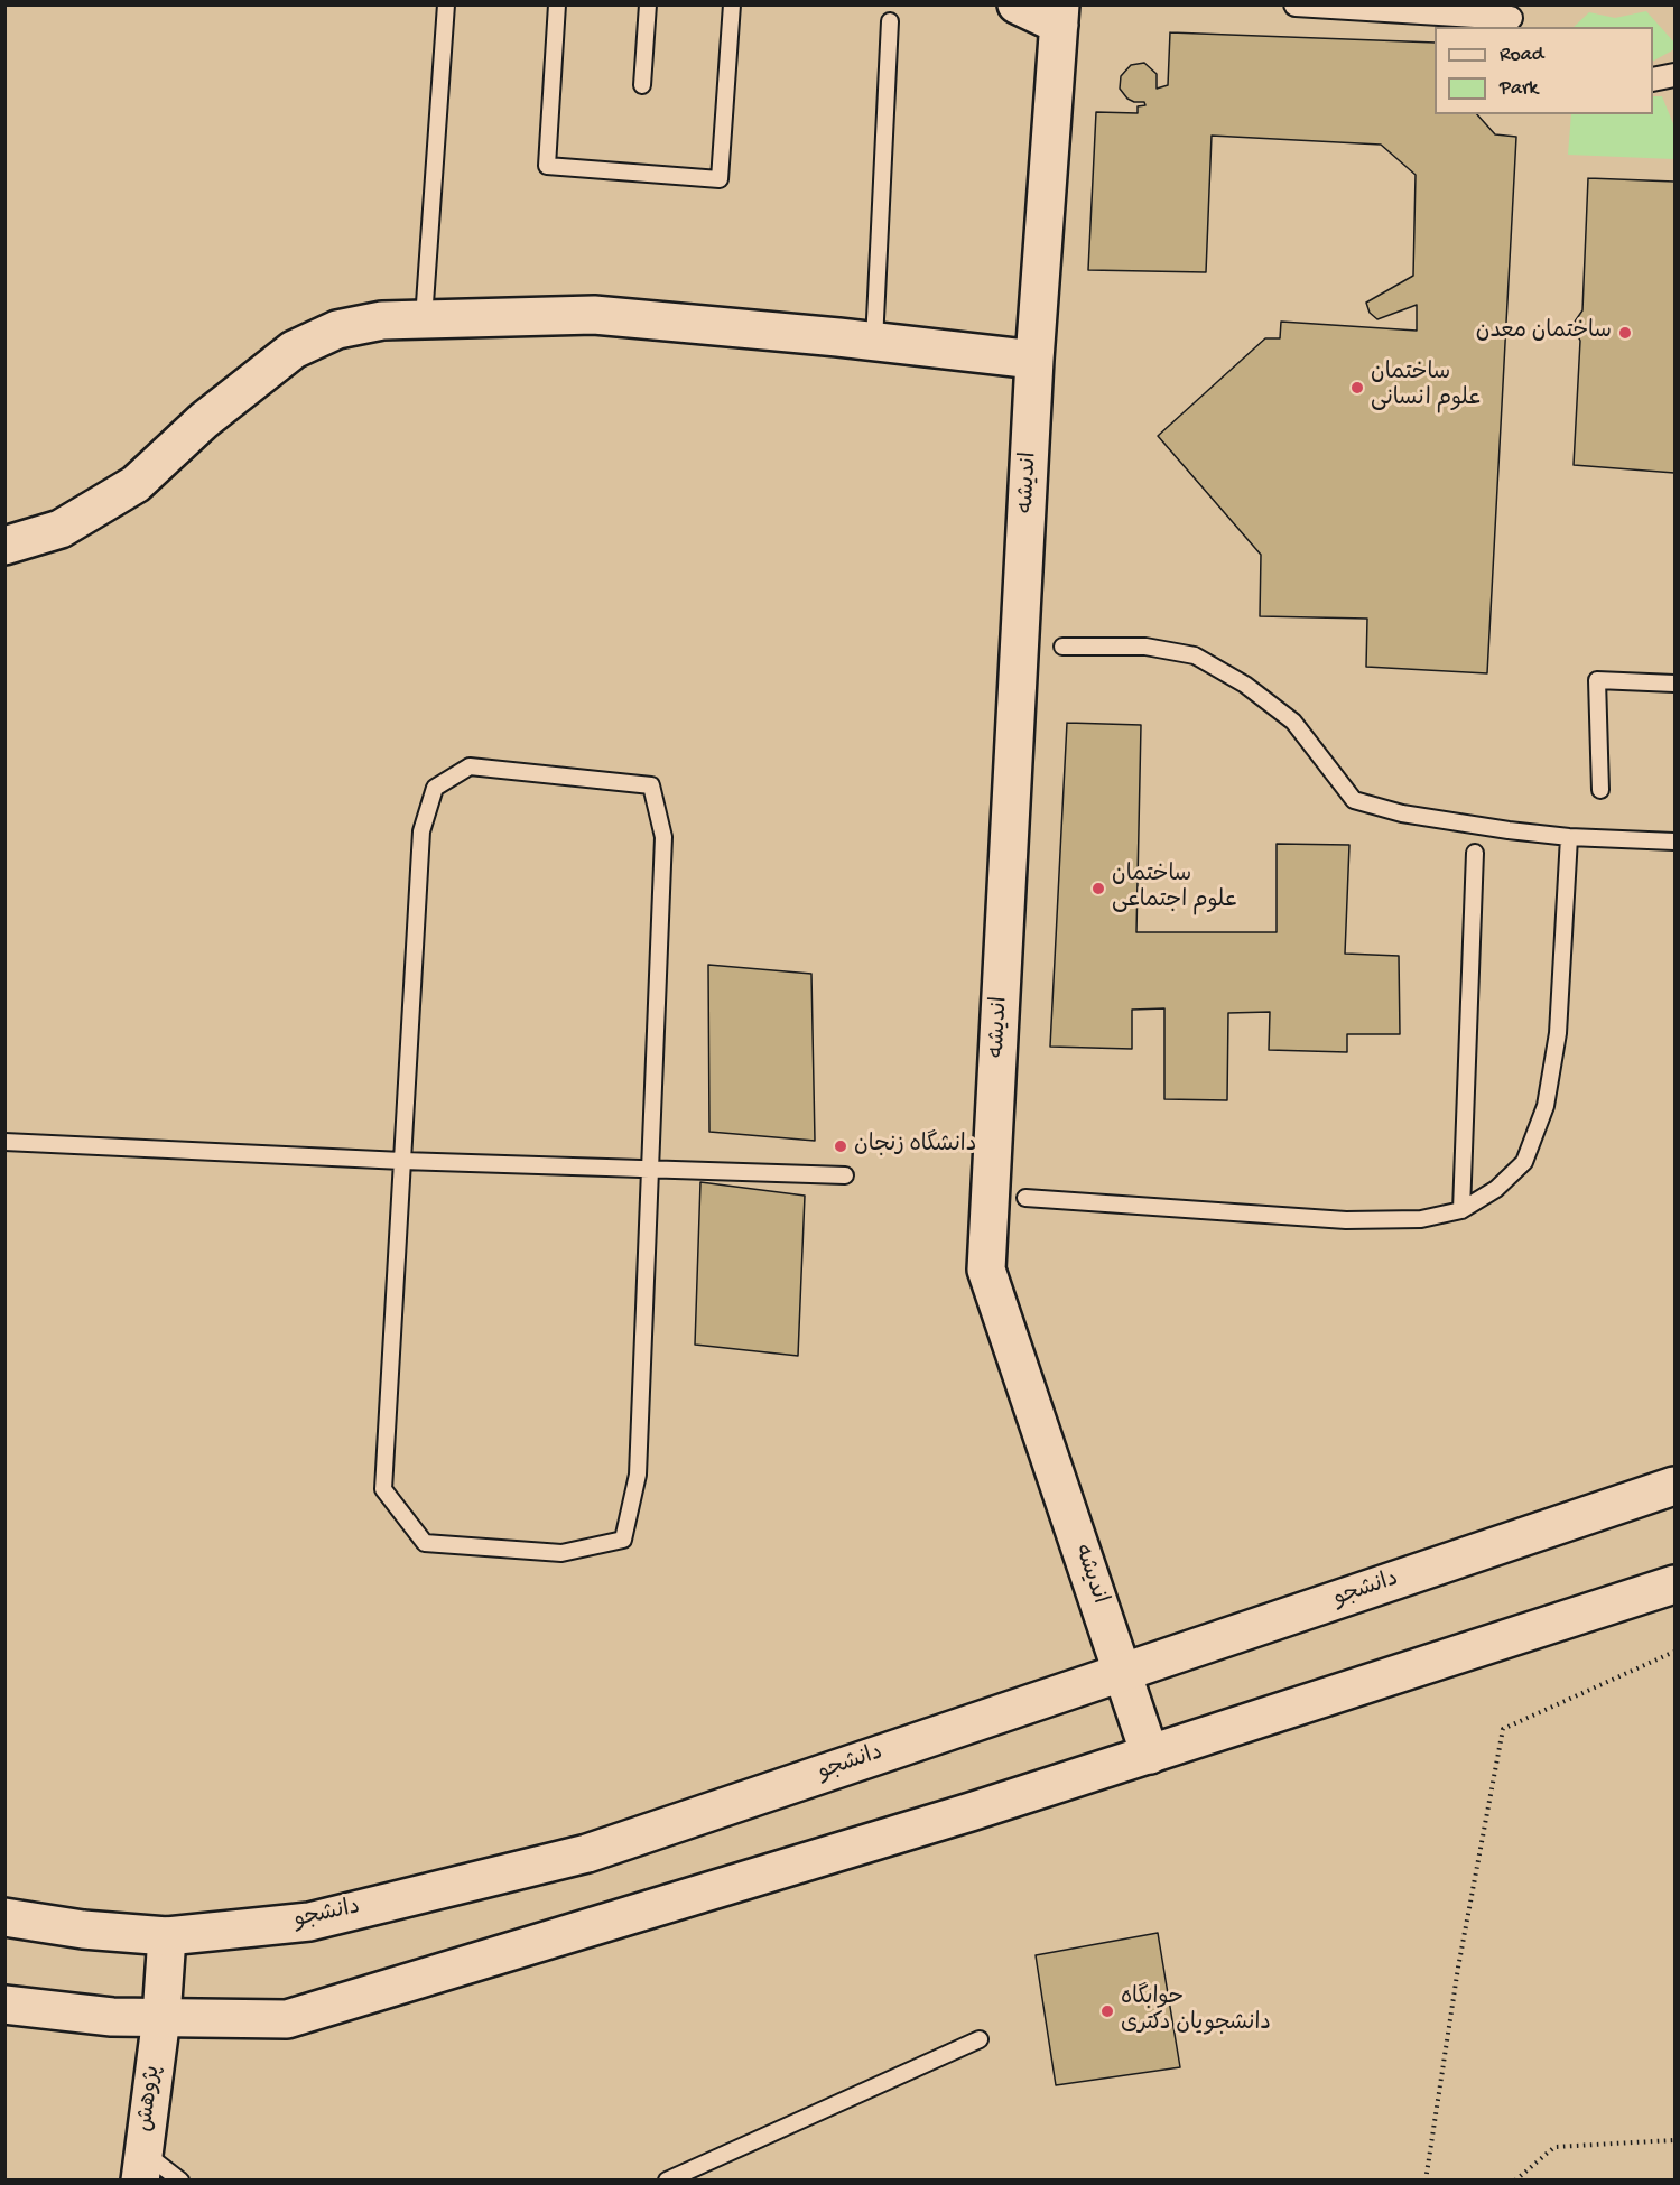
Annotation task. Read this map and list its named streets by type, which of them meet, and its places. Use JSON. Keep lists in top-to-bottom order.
{
  "streets": {
    "main road": ["اندیشه", "دانشجو", "پژوهش"]
  },
  "crossings": [
    ["اندیشه", "دانشجو"],
    ["دانشجو", "پژوهش"]
  ],
  "places": [
    "ساختمان معدن",
    "ساختمان علوم انسانی",
    "ساختمان علوم اجتماعی",
    "دانشگاه زنجان",
    "حوابگاه دانشجویان دکتری"
  ],
  "legend": ["Road", "Park"]
}
